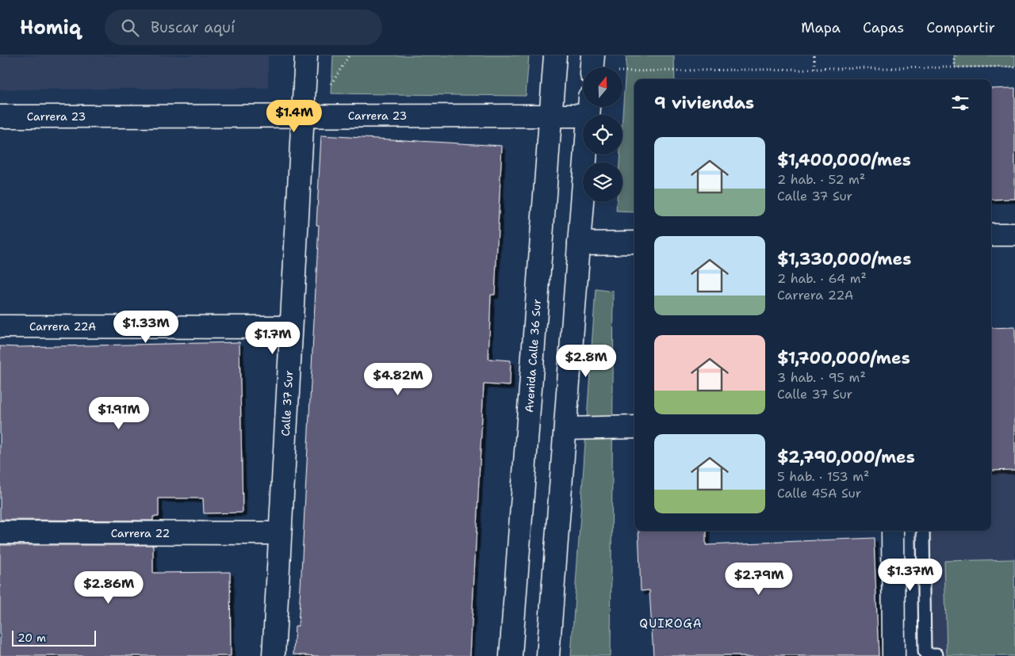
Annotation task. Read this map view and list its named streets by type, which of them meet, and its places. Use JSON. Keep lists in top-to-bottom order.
{
  "streets": {
    "street": [
      "Carrera 23",
      "Carrera 22A",
      "Avenida Calle 36 Sur",
      "Calle 37 Sur",
      "Carrera 22"
    ]
  },
  "crossings": [
    ["Carrera 23", "Avenida Calle 36 Sur"],
    ["Carrera 23", "Calle 37 Sur"],
    ["Carrera 22A", "Calle 37 Sur"],
    ["Calle 37 Sur", "Carrera 22"]
  ],
  "districts": ["QUIROGA"],
  "scale_bar": "20 m",
  "north": "top",
  "page": {
    "header": "Homiq",
    "search": "Buscar aquí",
    "nav": ["Mapa", "Capas", "Compartir"],
    "heading": "9 viviendas",
    "price": [
      "$1.4M",
      "$1.33M",
      "$1.7M",
      "$2.8M",
      "$4.82M",
      "$1.91M",
      "$1.37M",
      "$2.79M",
      "$2.86M"
    ],
    "list": [
      {
        "name": "$1,400,000/mes",
        "note": "2 hab. · 52 m² · Calle 37 Sur"
      },
      {
        "name": "$1,330,000/mes",
        "note": "2 hab. · 64 m² · Carrera 22A"
      },
      {
        "name": "$1,700,000/mes",
        "note": "3 hab. · 95 m² · Calle 37 Sur"
      },
      {
        "name": "$2,790,000/mes",
        "note": "5 hab. · 153 m² · Calle 45A Sur"
      }
    ],
    "scale": "20 m"
  }
}
